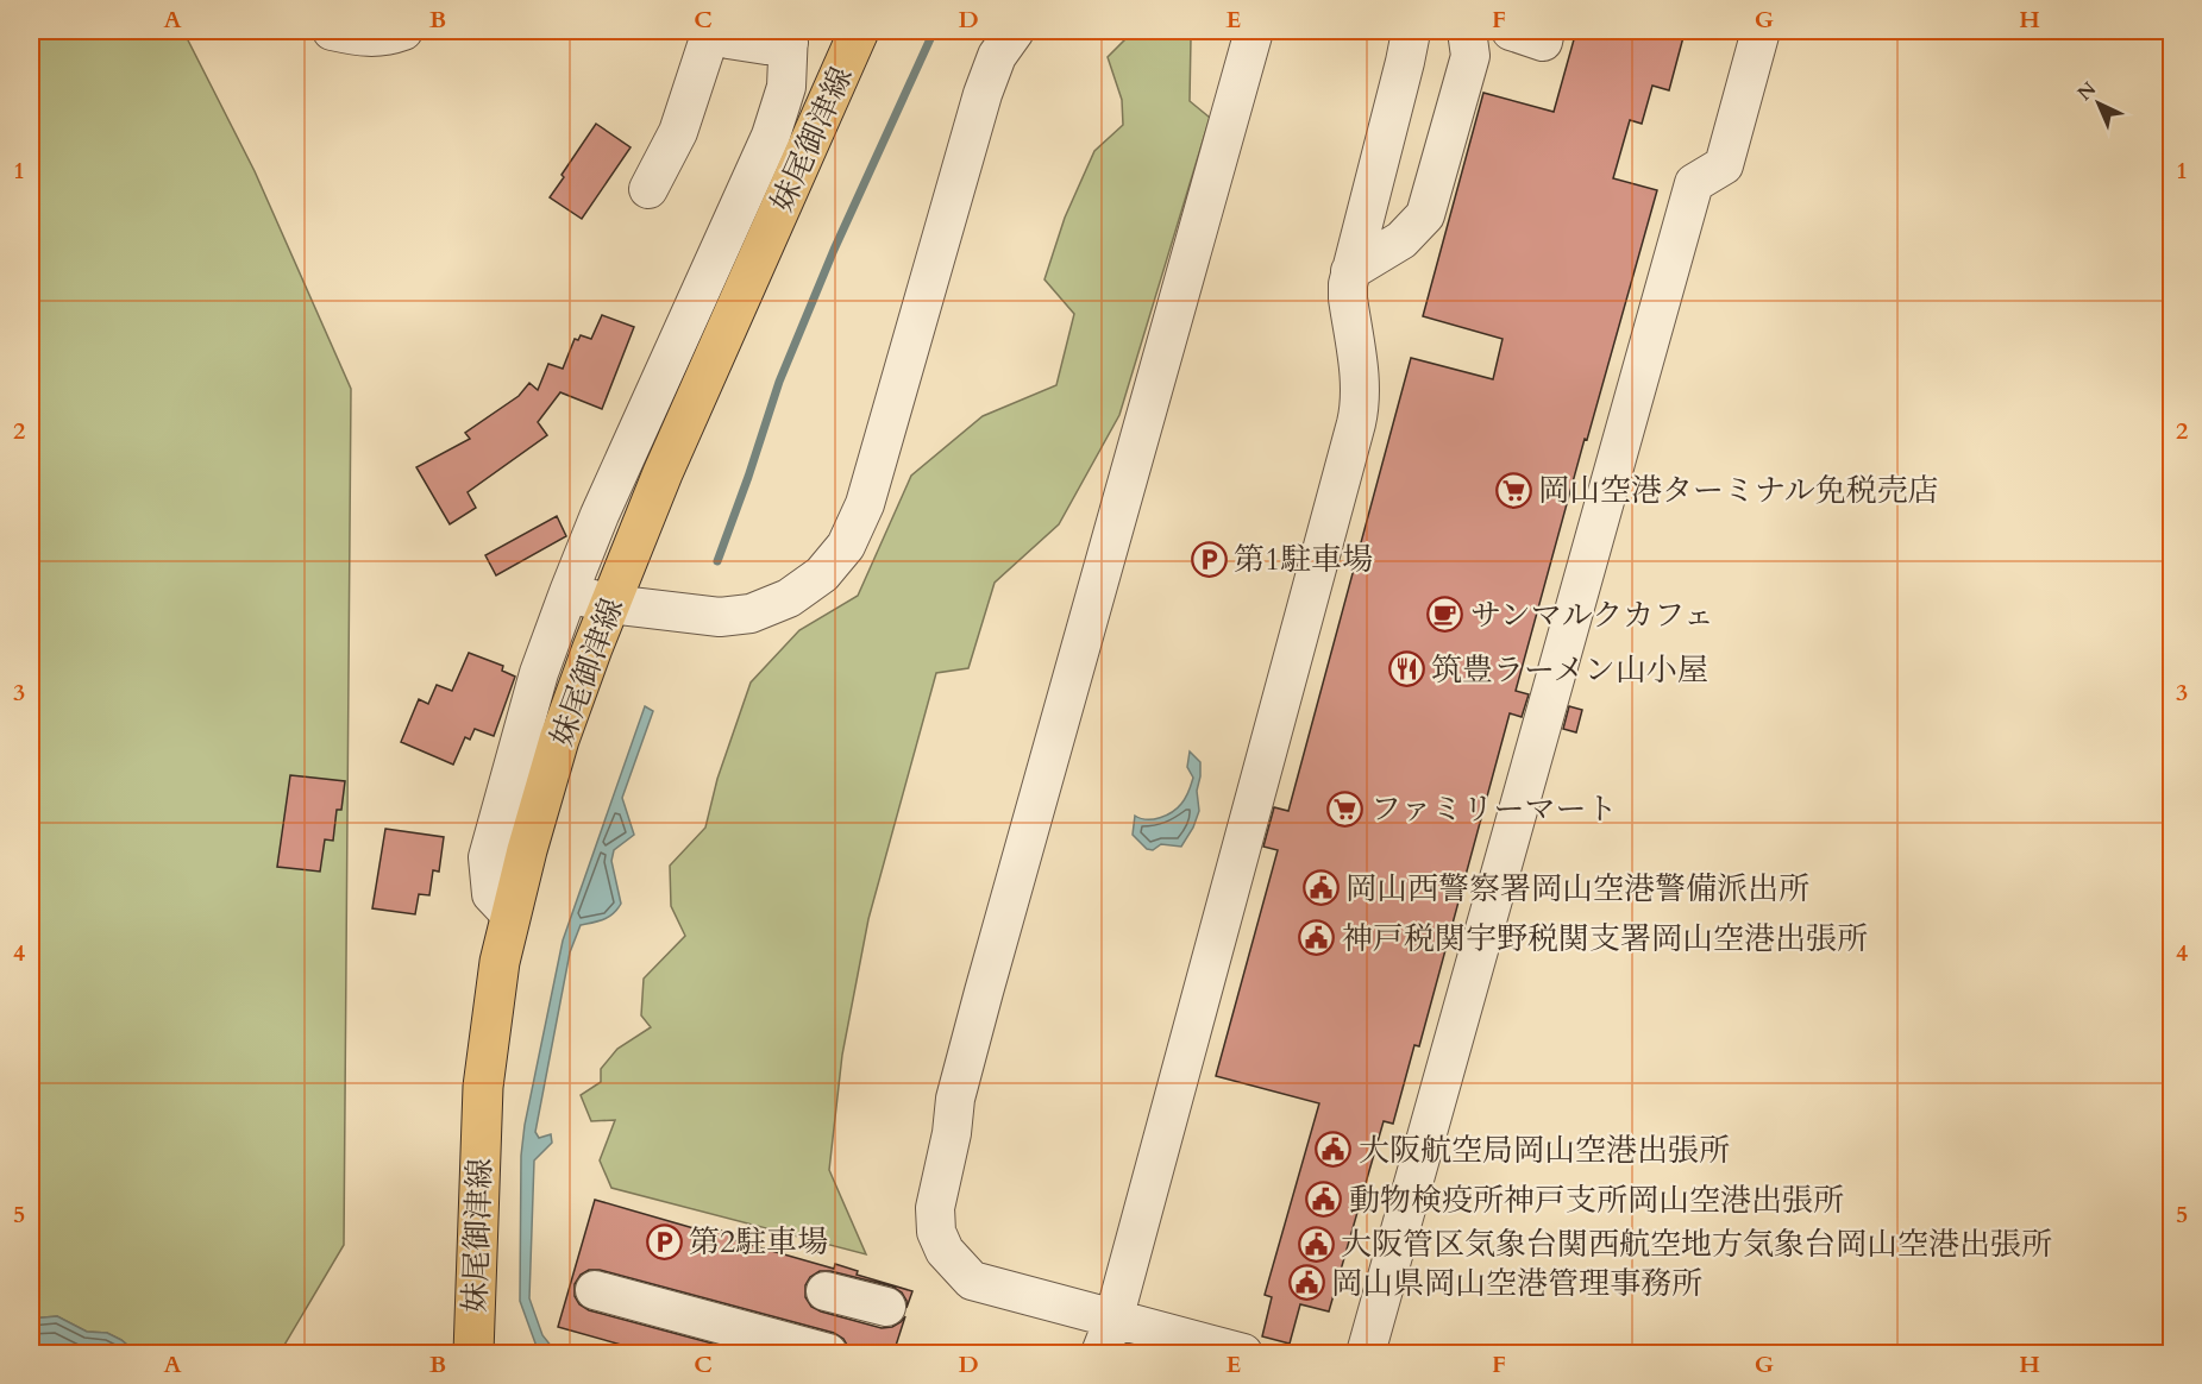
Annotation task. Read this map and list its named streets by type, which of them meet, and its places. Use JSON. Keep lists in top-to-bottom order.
{
  "streets": {
    "main road": ["妹尾御津線"]
  },
  "places": {
    "supermarket": ["岡山空港ターミナル免税売店", "ファミリーマート"],
    "parking": ["第1駐車場", "第2駐車場"],
    "cafe": ["サンマルクカフェ"],
    "restaurant": ["筑豊ラーメン山小屋"],
    "public building": [
      "岡山西警察署岡山空港警備派出所",
      "神戸税関宇野税関支署岡山空港出張所",
      "大阪航空局岡山空港出張所",
      "動物検疫所神戸支所岡山空港出張所",
      "大阪管区気象台関西航空地方気象台岡山空港出張所",
      "岡山県岡山空港管理事務所"
    ]
  },
  "north": "top left",
  "grid": {
    "columns": [
      "A",
      "B",
      "C",
      "D",
      "E",
      "F",
      "G",
      "H"
    ],
    "rows": [
      "1",
      "2",
      "3",
      "4",
      "5"
    ]
  }
}
